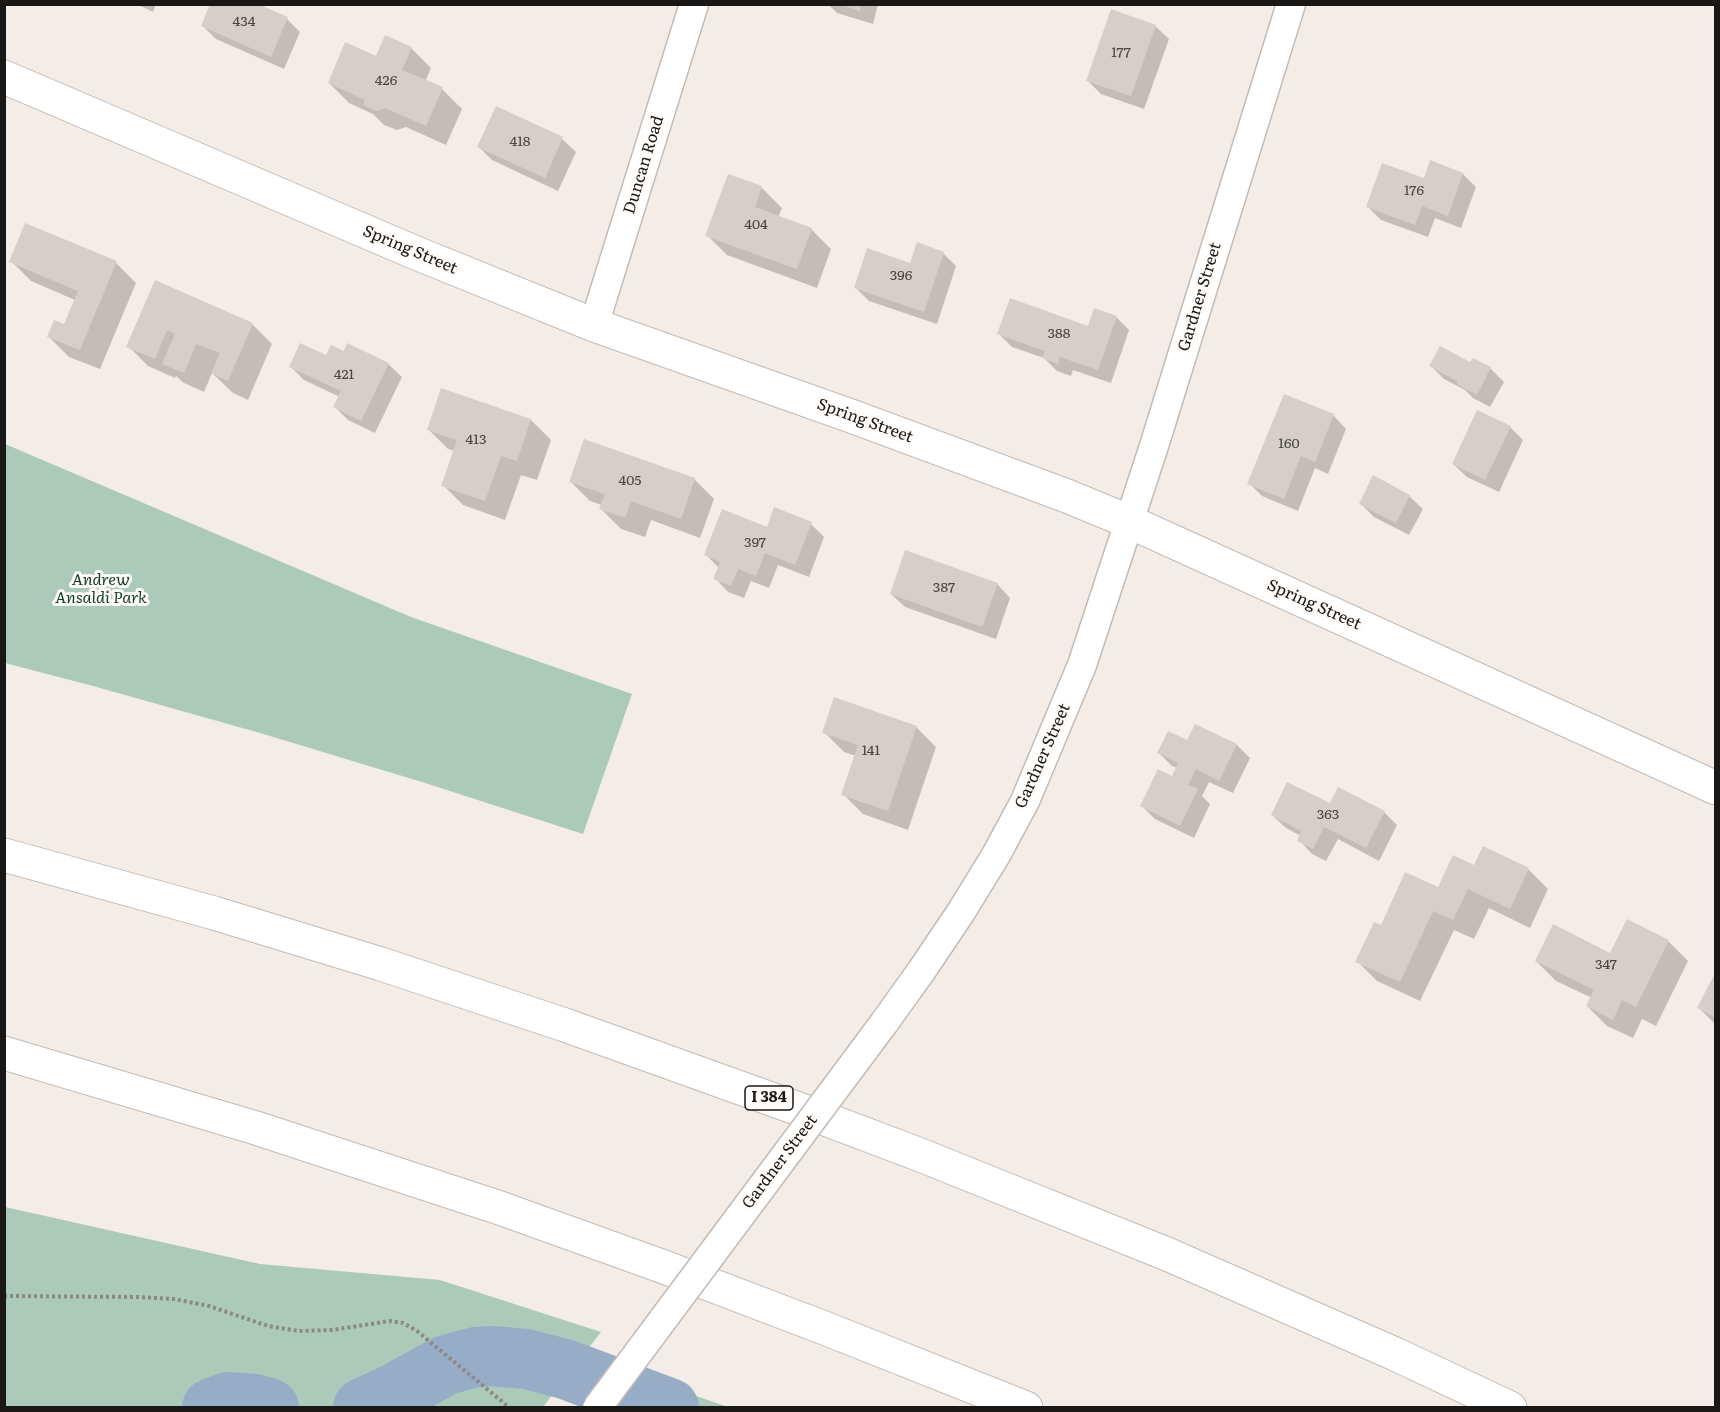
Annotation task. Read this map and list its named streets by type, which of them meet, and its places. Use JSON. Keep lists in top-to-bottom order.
{
  "streets": {
    "main road": ["Spring Street", "I 384"],
    "street": ["Duncan Road", "Gardner Street"]
  },
  "crossings": [
    ["Duncan Road", "Spring Street"],
    ["Spring Street", "Gardner Street"]
  ],
  "parks": ["Andrew Ansaldi Park"],
  "house_numbers": [
    "434",
    "177",
    "426",
    "418",
    "176",
    "404",
    "396",
    "388",
    "421",
    "413",
    "160",
    "405",
    "397",
    "387",
    "141",
    "363",
    "347"
  ]
}
